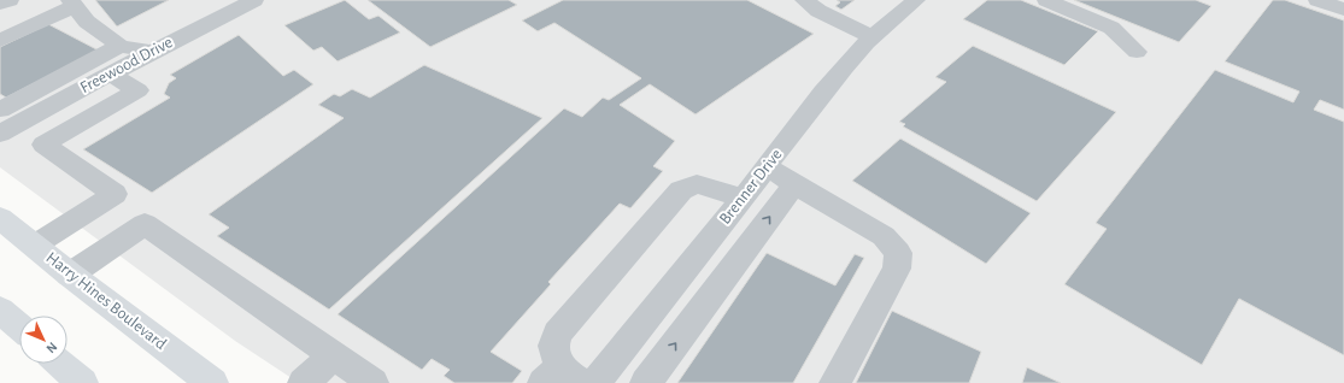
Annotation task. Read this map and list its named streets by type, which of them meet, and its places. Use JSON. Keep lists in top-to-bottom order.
{
  "streets": {
    "main road": ["Harry Hines Boulevard"],
    "street": ["Freewood Drive", "Brenner Drive"]
  },
  "north": "bottom right"
}
